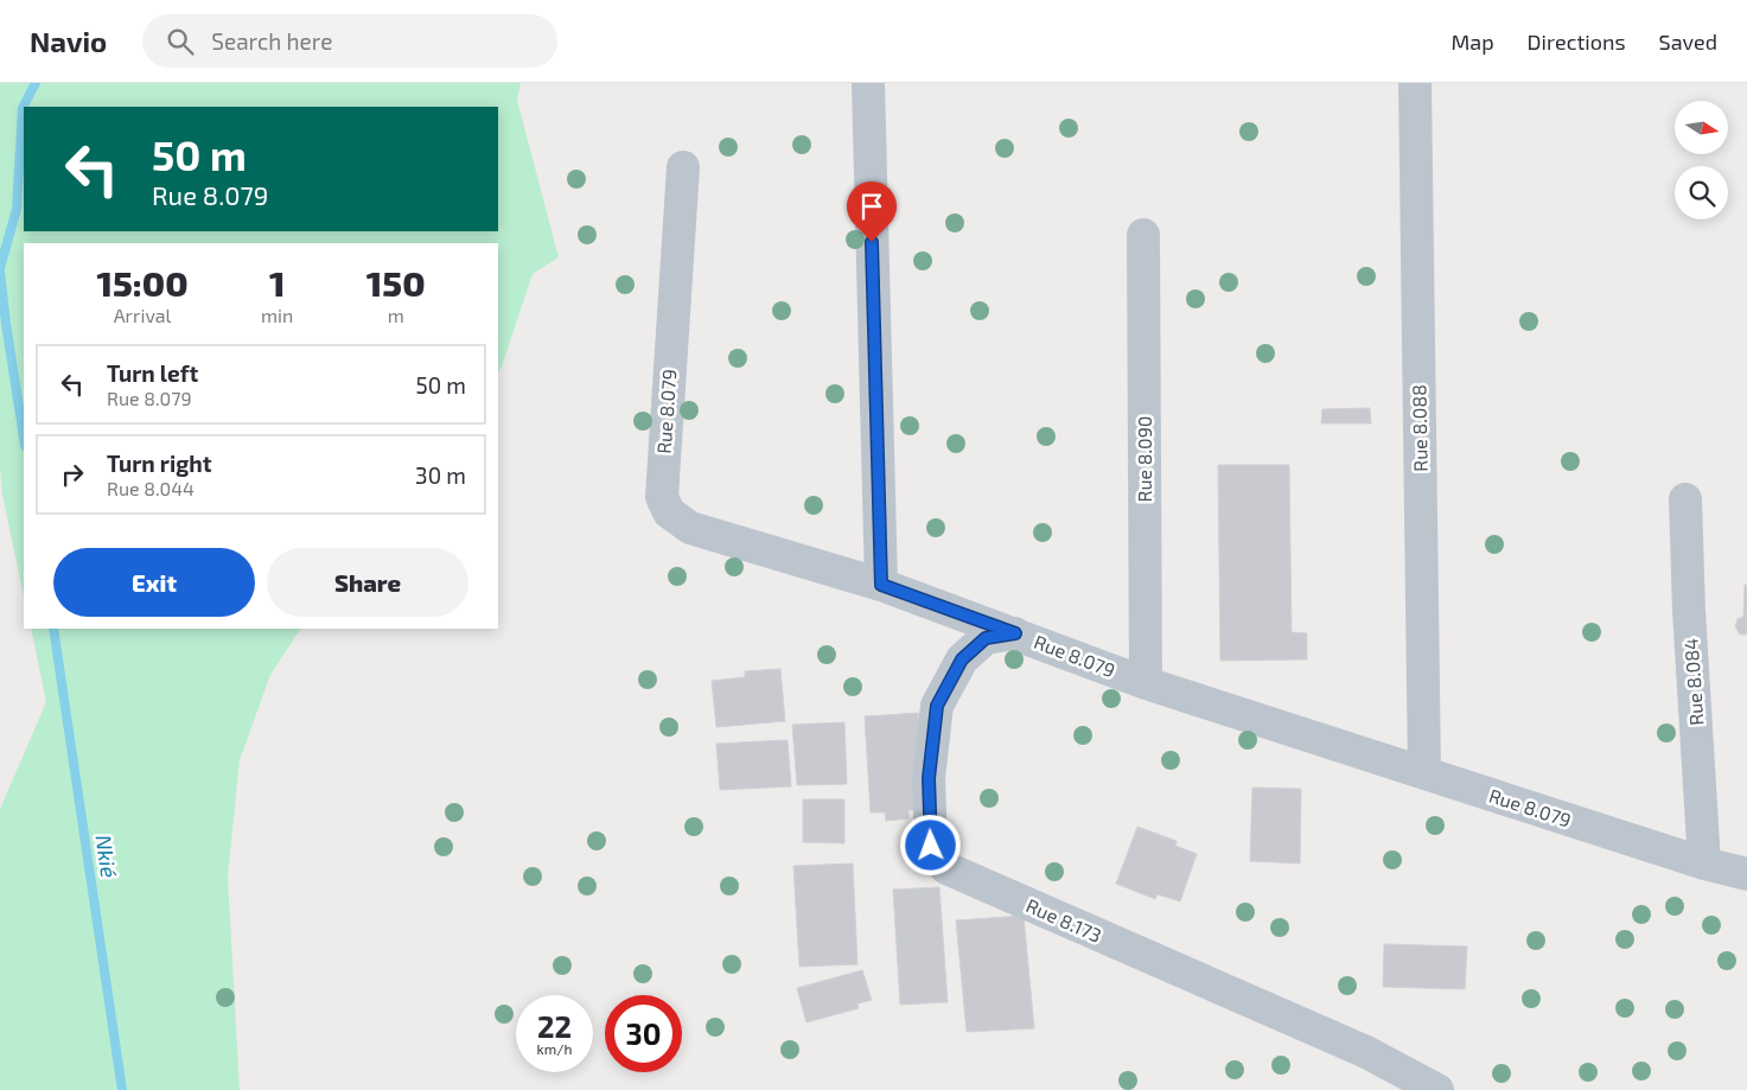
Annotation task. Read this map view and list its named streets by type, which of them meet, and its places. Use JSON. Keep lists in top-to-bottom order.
{
  "streets": {
    "street": [
      "Rue 8.079",
      "Rue 8.088",
      "Rue 8.090",
      "Rue 8.084",
      "Rue 8.173"
    ]
  },
  "crossings": [
    ["Rue 8.079", "Rue 8.088"],
    ["Rue 8.079", "Rue 8.090"],
    ["Rue 8.079", "Rue 8.084"],
    ["Rue 8.079", "Rue 8.173"]
  ],
  "water": ["Nkié"],
  "north": "right",
  "page": {
    "header": "Navio",
    "search": "Search here",
    "nav": ["Map", "Directions", "Saved"],
    "turn": ["50 m", "Rue 8.079"],
    "eta": [
      "15:00",
      "Arrival",
      "1",
      "min",
      "150",
      "m"
    ],
    "list": [
      {
        "name": "Turn left",
        "note": "Rue 8.079",
        "value": "50 m"
      },
      {
        "name": "Turn right",
        "note": "Rue 8.044",
        "value": "30 m"
      }
    ],
    "buttons": ["Exit", "Share"],
    "speed": "22 km/h",
    "limit": "30"
  }
}
